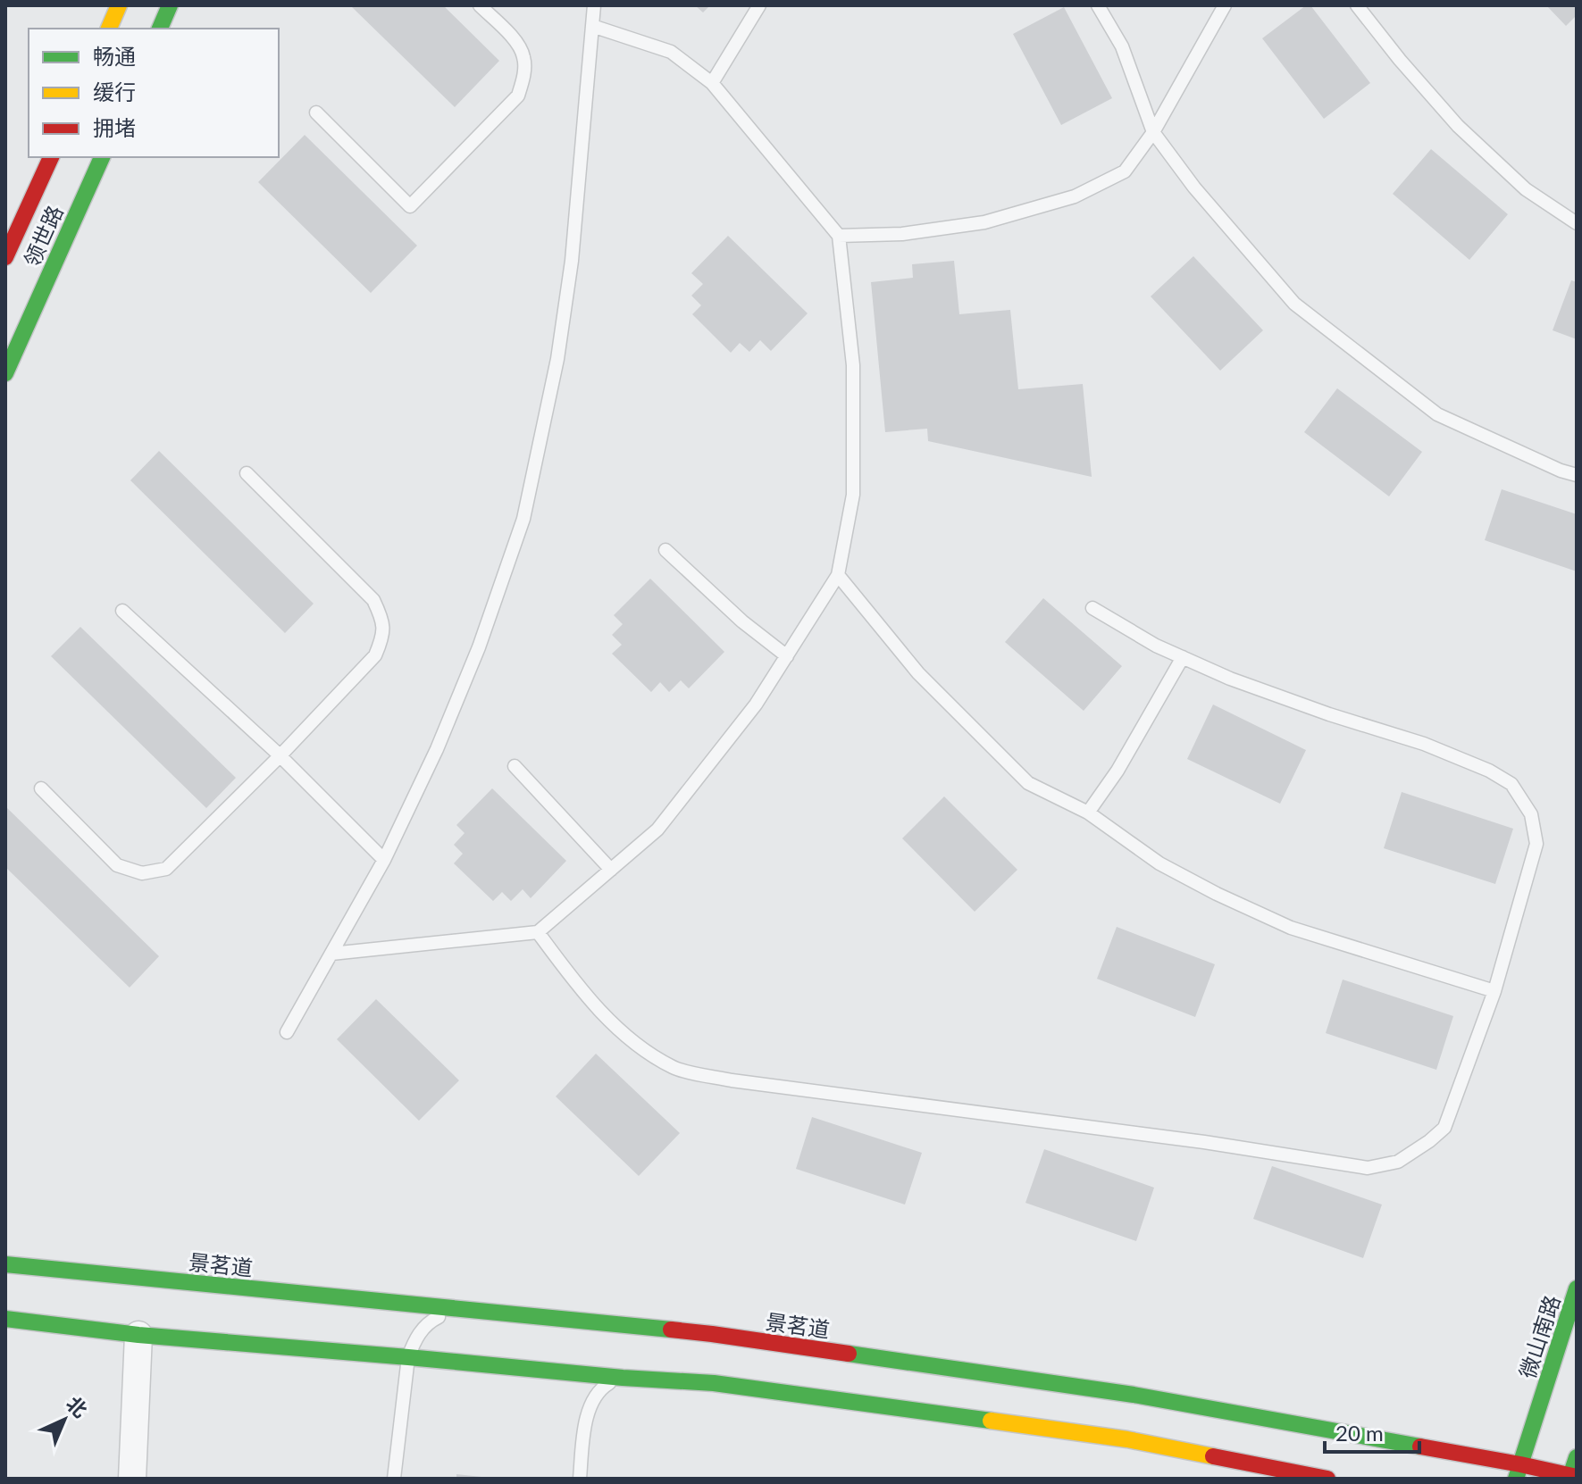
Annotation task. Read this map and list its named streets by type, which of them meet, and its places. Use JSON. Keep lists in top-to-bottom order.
{
  "streets": {
    "street": ["领世路", "景茗道", "微山南路"]
  },
  "crossings": [
    ["景茗道", "微山南路"]
  ],
  "legend": ["畅通", "缓行", "拥堵"],
  "scale_bar": "20 m",
  "north": "top right"
}
